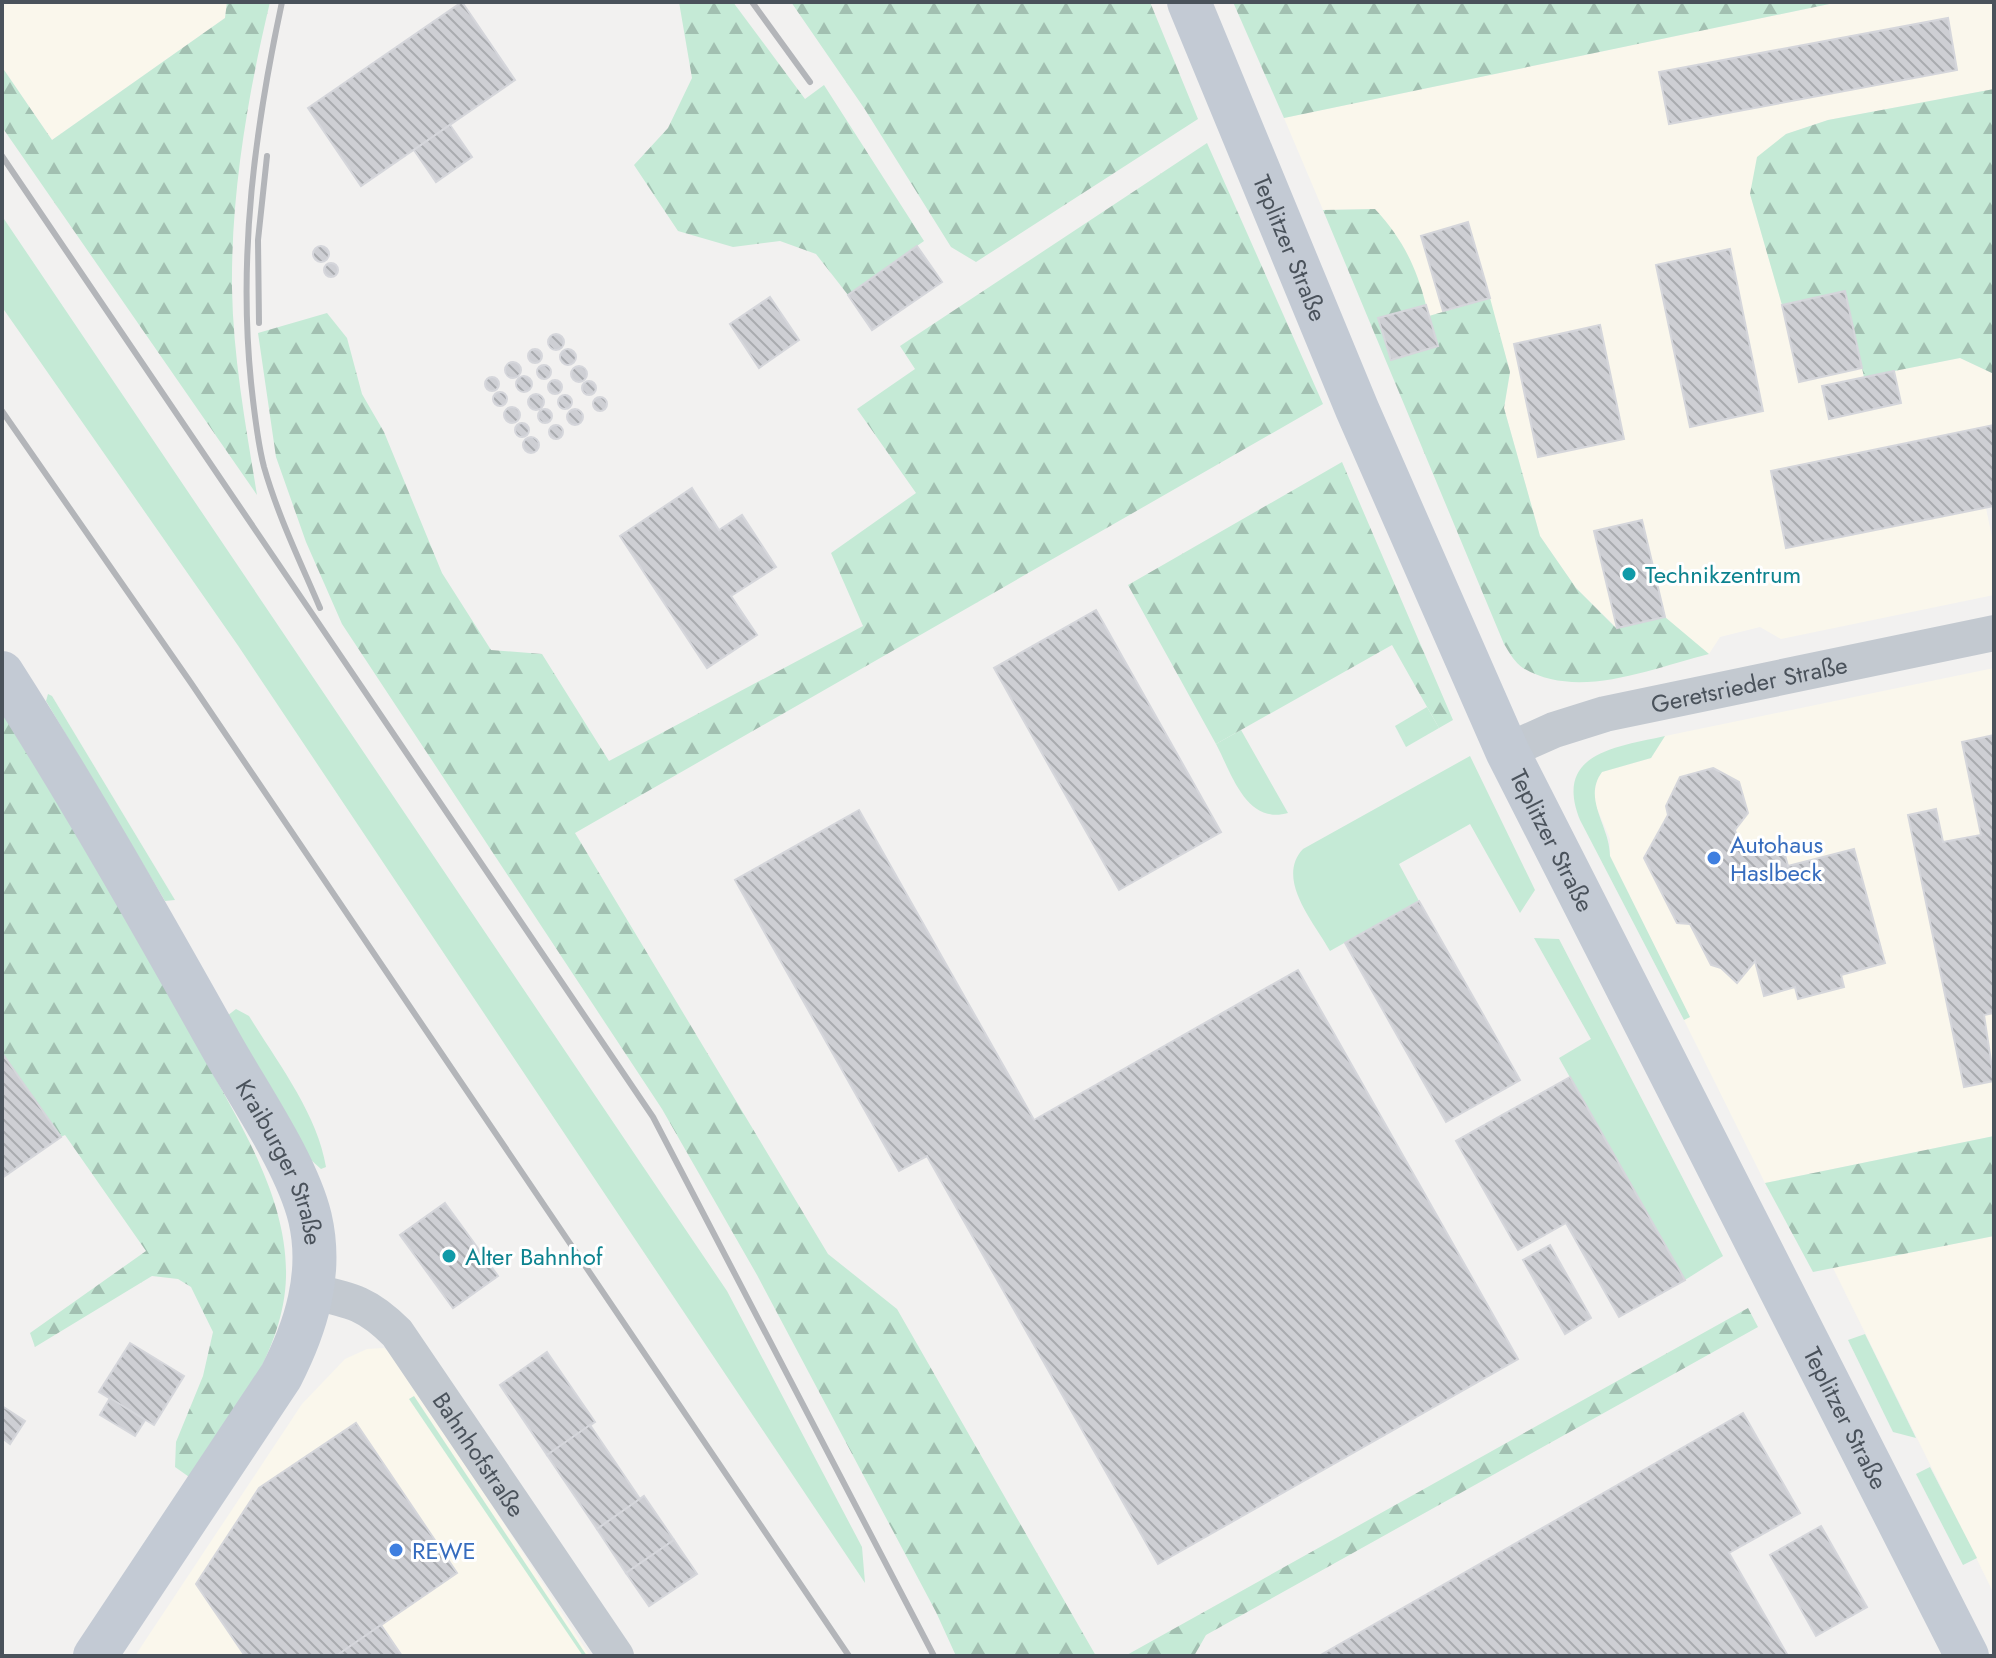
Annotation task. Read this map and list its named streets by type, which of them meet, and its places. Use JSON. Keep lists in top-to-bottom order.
{
  "streets": {
    "street": [
      "Teplitzer Straße",
      "Geretsrieder Straße",
      "Kraiburger Straße",
      "Bahnhofstraße"
    ]
  },
  "crossings": [
    ["Teplitzer Straße", "Geretsrieder Straße"],
    ["Kraiburger Straße", "Bahnhofstraße"]
  ],
  "places": [
    "Technikzentrum",
    "Autohaus Haslbeck",
    "Alter Bahnhof",
    "REWE"
  ]
}
